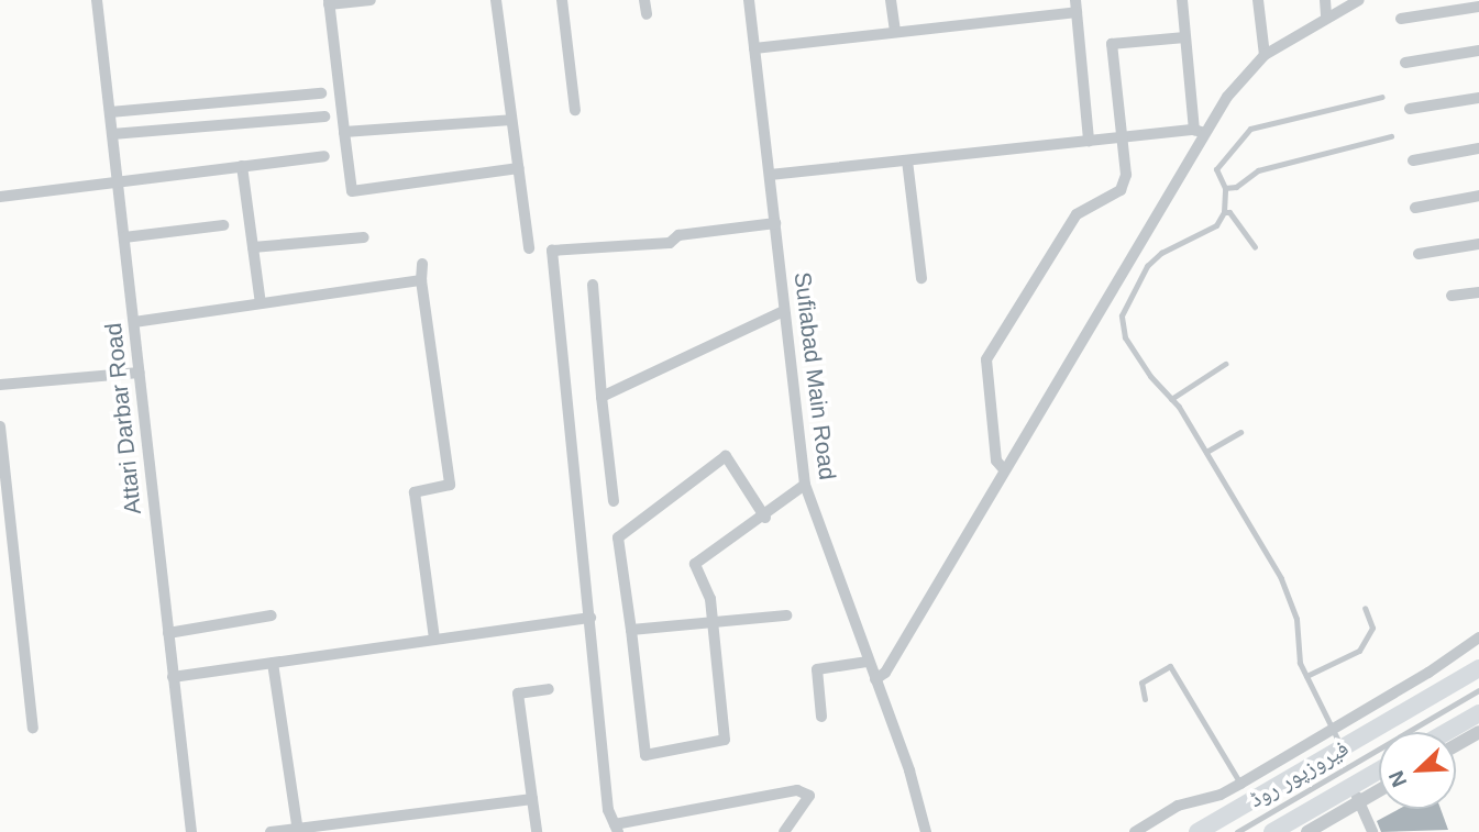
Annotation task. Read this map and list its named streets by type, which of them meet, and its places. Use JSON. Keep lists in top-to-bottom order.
{
  "streets": {
    "main road": ["فیروزپور روڈ"],
    "street": ["Sufiabad Main Road", "Attari Darbar Road"]
  },
  "north": "bottom left"
}
